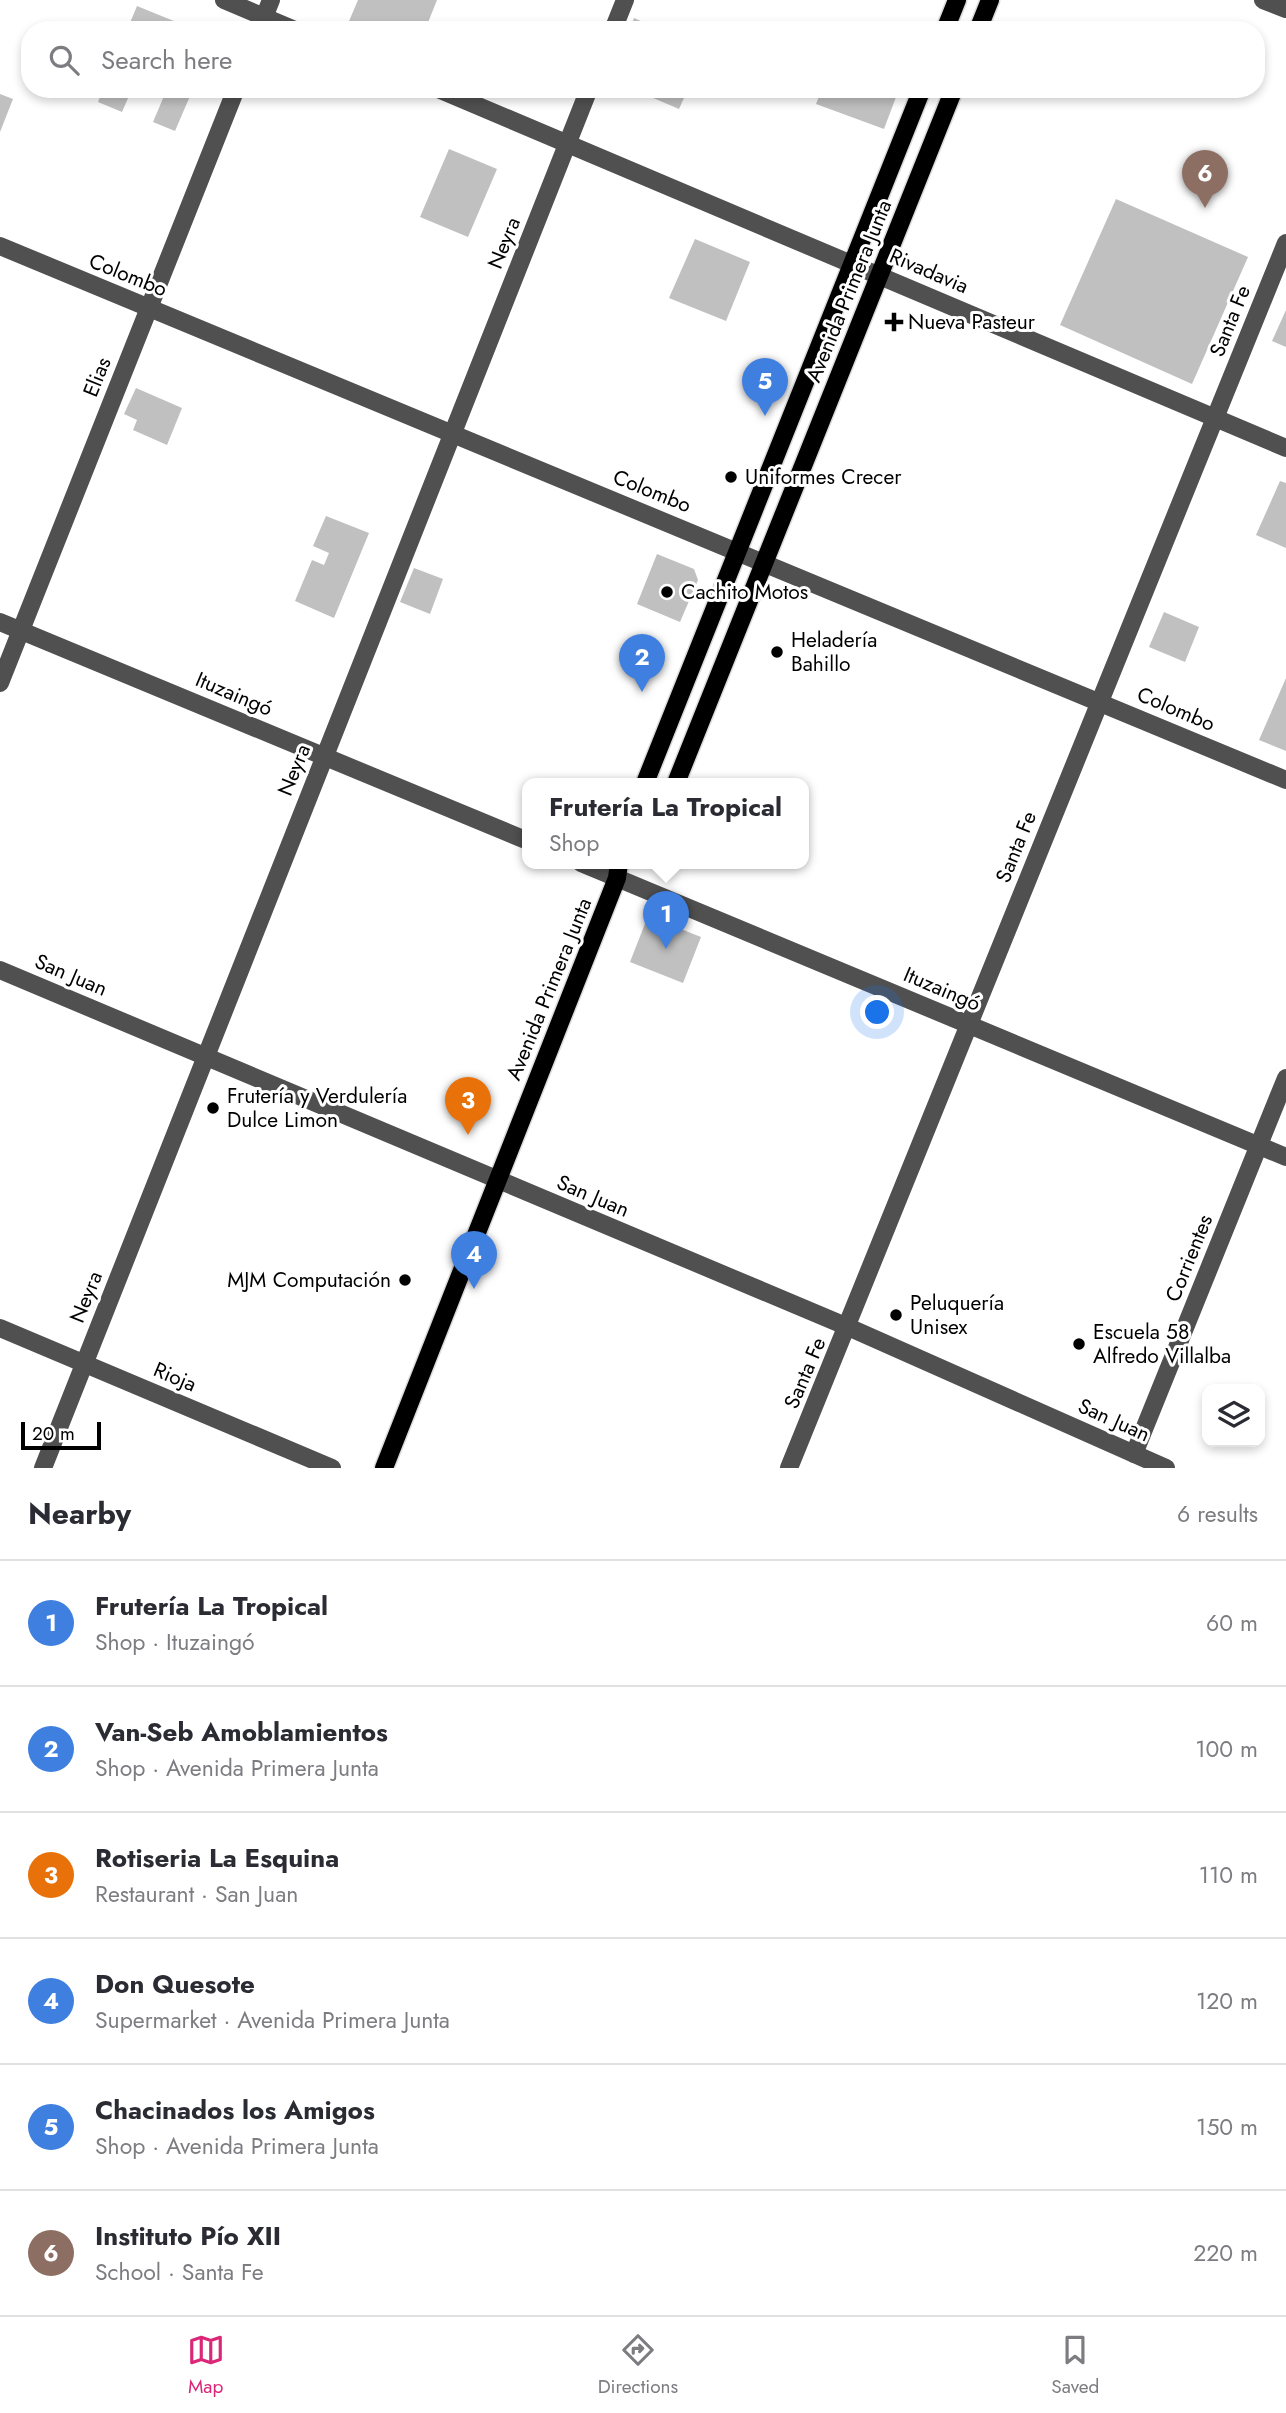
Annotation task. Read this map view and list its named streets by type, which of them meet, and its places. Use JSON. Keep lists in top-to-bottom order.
{
  "streets": {
    "main road": ["Avenida Primera Junta"],
    "street": [
      "Neyra",
      "Rivadavia",
      "Colombo",
      "Santa Fe",
      "Elias",
      "Ituzaingó",
      "San Juan",
      "Corrientes",
      "Rioja"
    ]
  },
  "crossings": [
    ["Neyra", "Rivadavia"],
    ["Neyra", "Colombo"],
    ["Neyra", "Ituzaingó"],
    ["Neyra", "San Juan"],
    ["Neyra", "Rioja"],
    ["Rivadavia", "Avenida Primera Junta"],
    ["Rivadavia", "Santa Fe"],
    ["Colombo", "Avenida Primera Junta"],
    ["Colombo", "Santa Fe"],
    ["Colombo", "Elias"],
    ["Avenida Primera Junta", "Ituzaingó"],
    ["Avenida Primera Junta", "San Juan"],
    ["Santa Fe", "Ituzaingó"],
    ["Santa Fe", "San Juan"],
    ["Elias", "Ituzaingó"],
    ["Ituzaingó", "Corrientes"],
    ["San Juan", "Corrientes"]
  ],
  "places": {
    "health": ["Nueva Pasteur"],
    "other": [
      "Uniformes Crecer",
      "Cachito Motos",
      "Heladería Bahillo",
      "Frutería y Verdulería Dulce Limon",
      "MJM Computación",
      "Peluquería Unisex",
      "Escuela 58 Alfredo Villalba"
    ]
  },
  "scale_bar": "20 m",
  "page": {
    "search": "Search here",
    "pins": [
      "6",
      "5",
      "2",
      "1",
      "3",
      "4"
    ],
    "popup": ["Frutería La Tropical", "Shop"],
    "scale": "20 m",
    "heading": ["Nearby", "6 results"],
    "list": [
      {
        "mark": "1",
        "name": "Frutería La Tropical",
        "note": "Shop · Ituzaingó",
        "value": "60 m"
      },
      {
        "mark": "2",
        "name": "Van-Seb Amoblamientos",
        "note": "Shop · Avenida Primera Junta",
        "value": "100 m"
      },
      {
        "mark": "3",
        "name": "Rotiseria La Esquina",
        "note": "Restaurant · San Juan",
        "value": "110 m"
      },
      {
        "mark": "4",
        "name": "Don Quesote",
        "note": "Supermarket · Avenida Primera Junta",
        "value": "120 m"
      },
      {
        "mark": "5",
        "name": "Chacinados los Amigos",
        "note": "Shop · Avenida Primera Junta",
        "value": "150 m"
      },
      {
        "mark": "6",
        "name": "Instituto Pío XII",
        "note": "School · Santa Fe",
        "value": "220 m"
      }
    ],
    "nav": ["Map", "Directions", "Saved"]
  }
}
